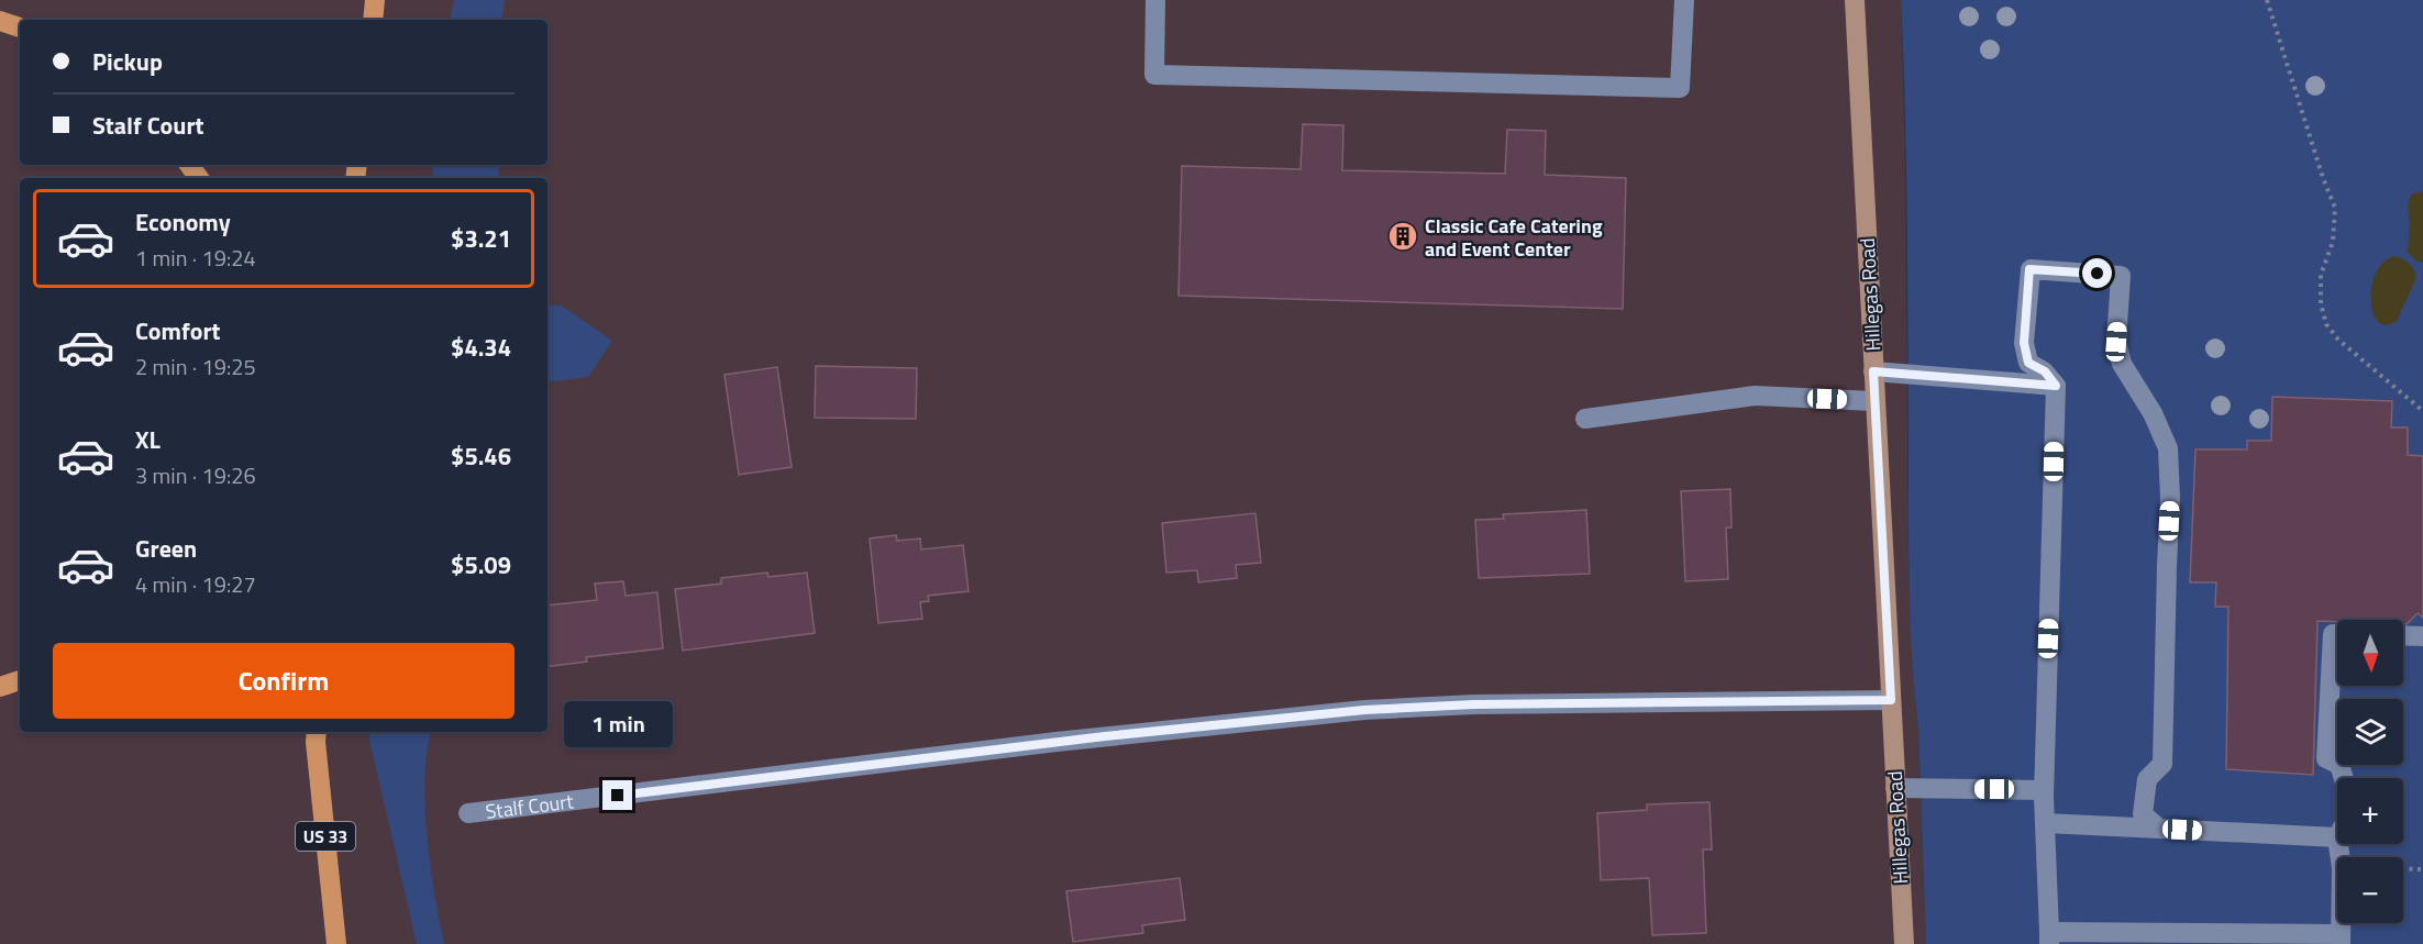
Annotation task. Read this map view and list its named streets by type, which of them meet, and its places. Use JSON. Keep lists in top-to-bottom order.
{
  "streets": {
    "highway": ["US 33"],
    "main road": ["Hillegas Road"],
    "street": ["Stalf Court"]
  },
  "crossings": [
    ["Hillegas Road", "Stalf Court"]
  ],
  "places": {
    "building": ["Classic Cafe Catering and Event Center"]
  },
  "north": "bottom",
  "page": {
    "banner": ["Pickup", "Stalf Court"],
    "list": [
      {
        "name": "Economy",
        "note": "1 min · 19:24",
        "value": "$3.21"
      },
      {
        "name": "Comfort",
        "note": "2 min · 19:25",
        "value": "$4.34"
      },
      {
        "name": "XL",
        "note": "3 min · 19:26",
        "value": "$5.46"
      },
      {
        "name": "Green",
        "note": "4 min · 19:27",
        "value": "$5.09"
      }
    ],
    "map_buttons": ["+", "−"],
    "buttons": "Confirm",
    "bubble": "1 min"
  }
}
